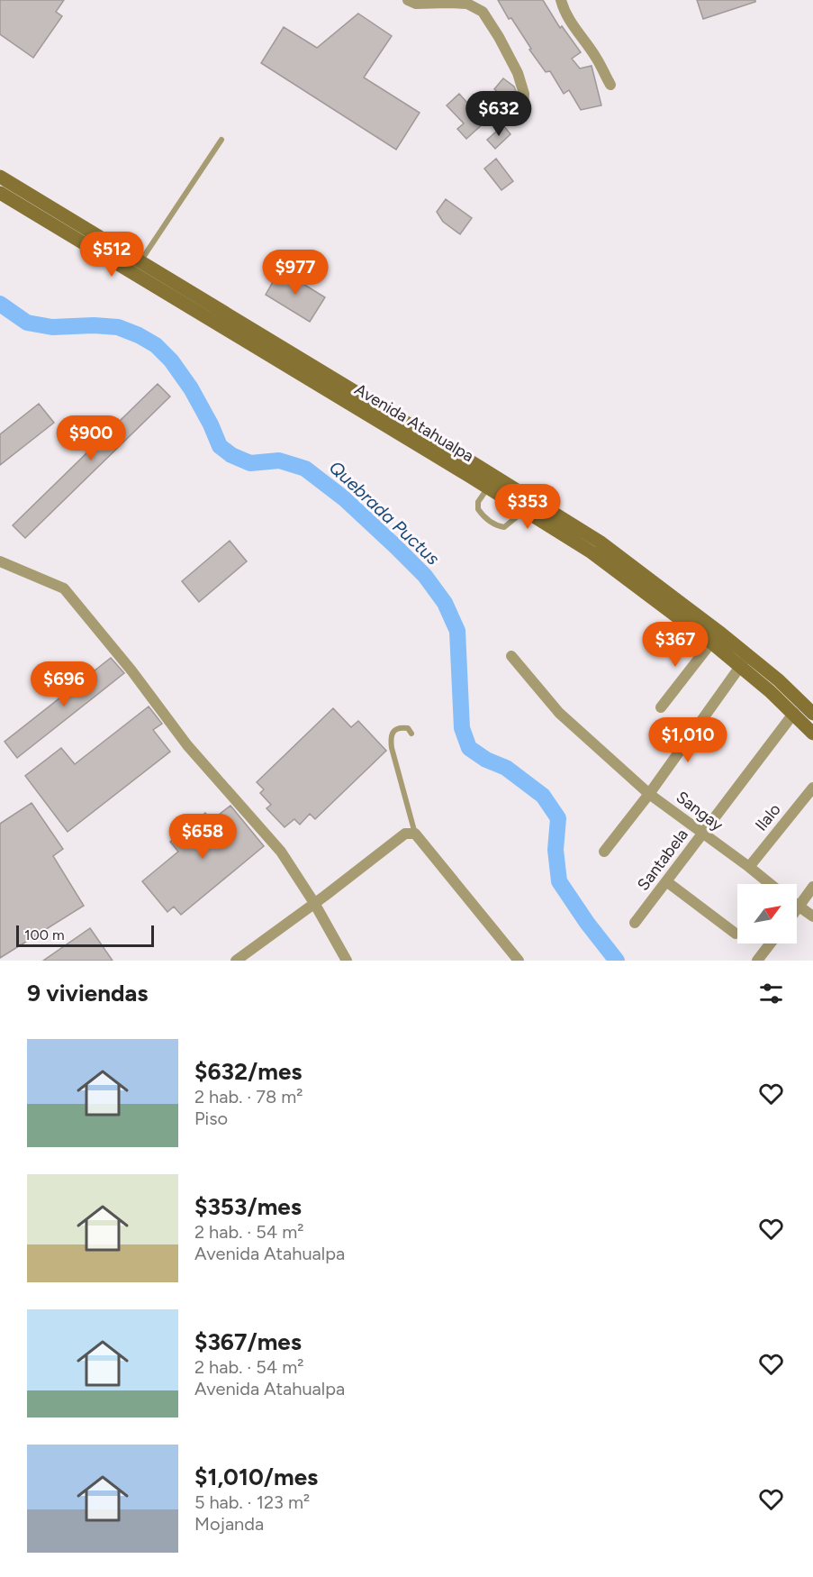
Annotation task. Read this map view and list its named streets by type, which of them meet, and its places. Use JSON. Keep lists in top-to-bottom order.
{
  "streets": {
    "main road": ["Avenida Atahualpa"],
    "street": ["Sangay", "Ilalo", "Santabela"]
  },
  "crossings": [
    ["Avenida Atahualpa", "Santabela"],
    ["Sangay", "Ilalo"],
    ["Sangay", "Santabela"]
  ],
  "water": ["Quebrada Puctus"],
  "scale_bar": "100 m",
  "north": "top right",
  "page": {
    "price": [
      "$632",
      "$512",
      "$977",
      "$900",
      "$353",
      "$367",
      "$696",
      "$1,010",
      "$658"
    ],
    "scale": "100 m",
    "heading": "9 viviendas",
    "list": [
      {
        "name": "$632/mes",
        "note": "2 hab. · 78 m² · Piso"
      },
      {
        "name": "$353/mes",
        "note": "2 hab. · 54 m² · Avenida Atahualpa"
      },
      {
        "name": "$367/mes",
        "note": "2 hab. · 54 m² · Avenida Atahualpa"
      },
      {
        "name": "$1,010/mes",
        "note": "5 hab. · 123 m² · Mojanda"
      }
    ]
  }
}
